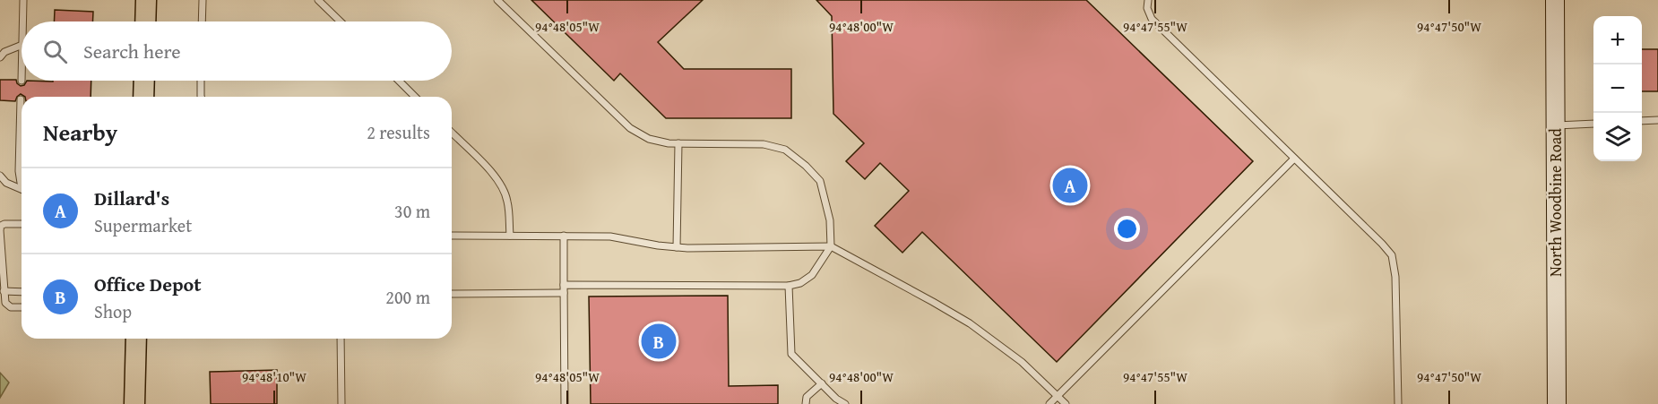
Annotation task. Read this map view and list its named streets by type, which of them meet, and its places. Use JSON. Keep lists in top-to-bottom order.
{
  "streets": {
    "main road": ["North Woodbine Road"]
  },
  "page": {
    "map_buttons": ["+", "−"],
    "search": "Search here",
    "heading": ["Nearby", "2 results"],
    "pins": ["A", "B"],
    "list": [
      {
        "mark": "A",
        "name": "Dillard's",
        "note": "Supermarket",
        "value": "30 m"
      },
      {
        "mark": "B",
        "name": "Office Depot",
        "note": "Shop",
        "value": "200 m"
      }
    ]
  },
  "coordinates": [
    "94°48'05\"W",
    "94°48'00\"W",
    "94°47'55\"W",
    "94°47'50\"W",
    "94°48'10\"W"
  ]
}
